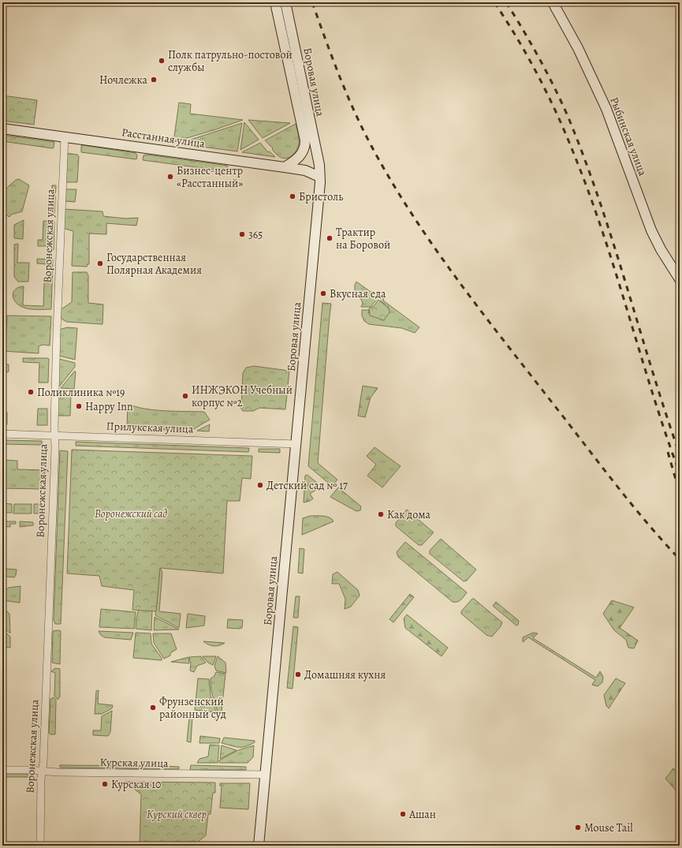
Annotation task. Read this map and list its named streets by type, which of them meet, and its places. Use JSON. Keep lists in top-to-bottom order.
{
  "streets": {
    "street": [
      "Боровая улица",
      "Рыбинская улица",
      "Расстанная улица",
      "Воронежская улица",
      "Прилукская улица",
      "Курская улица"
    ]
  },
  "crossings": [
    ["Боровая улица", "Расстанная улица"],
    ["Боровая улица", "Прилукская улица"],
    ["Боровая улица", "Курская улица"],
    ["Расстанная улица", "Воронежская улица"],
    ["Воронежская улица", "Прилукская улица"],
    ["Воронежская улица", "Курская улица"]
  ],
  "parks": ["Воронежский сад", "Курский сквер"],
  "places": [
    "Полк патрульно-постовой службы",
    "Ночлежка",
    "Бизнес-центр «Расстанный»",
    "Бристоль",
    "365",
    "Трактир на Боровой",
    "Государственная Полярная Академия",
    "Вкусная еда",
    "Поликлиника №19",
    "ИНЖЭКОН Учебный корпус №2",
    "Happy Inn",
    "Детский сад № 17",
    "Как дома",
    "Домашняя кухня",
    "Фрунзенский районный суд",
    "Курская 10",
    "Ашан",
    "Mouse Tail"
  ]
}
